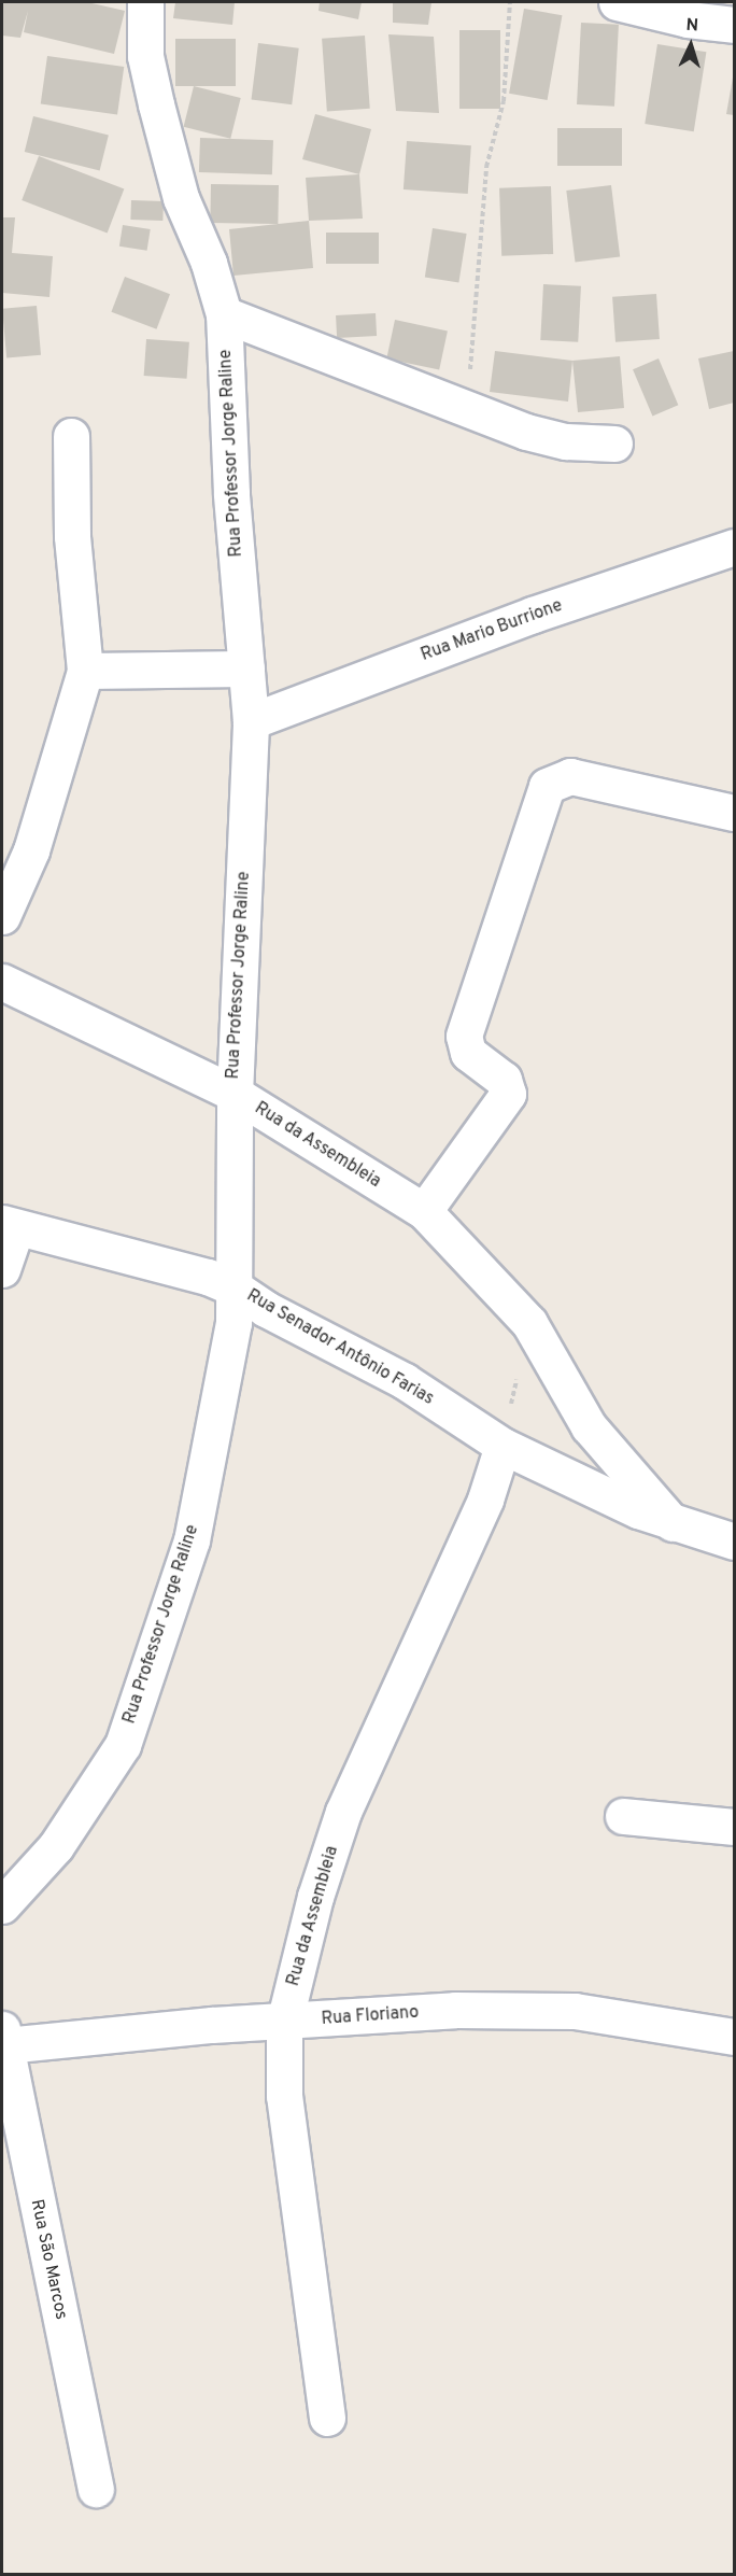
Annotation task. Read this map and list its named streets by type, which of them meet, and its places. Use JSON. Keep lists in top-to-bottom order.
{
  "streets": {
    "street": [
      "Rua Professor Jorge Raline",
      "Rua Mario Burrione",
      "Rua da Assembleia",
      "Rua Senador Antônio Farias",
      "Rua Floriano",
      "Rua São Marcos"
    ]
  },
  "crossings": [
    ["Rua Professor Jorge Raline", "Rua Mario Burrione"],
    ["Rua Professor Jorge Raline", "Rua da Assembleia"],
    ["Rua Professor Jorge Raline", "Rua Senador Antônio Farias"],
    ["Rua da Assembleia", "Rua Senador Antônio Farias"],
    ["Rua da Assembleia", "Rua Floriano"],
    ["Rua Floriano", "Rua São Marcos"]
  ],
  "north": "top"
}
